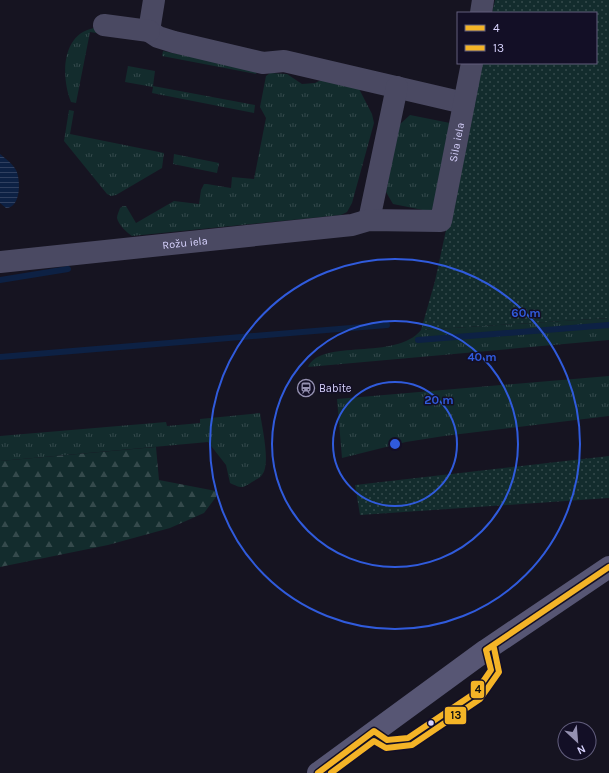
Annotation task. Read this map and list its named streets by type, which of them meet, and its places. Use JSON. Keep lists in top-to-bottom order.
{
  "streets": {
    "street": ["Sila iela", "Rožu iela"]
  },
  "crossings": [
    ["Sila iela", "Rožu iela"]
  ],
  "places": {
    "station": ["Babīte"]
  },
  "lines": ["transit line 4", "transit line 13"],
  "legend": ["4", "13"],
  "north": "bottom right",
  "rings": ["60 m", "40 m", "20 m"]
}
